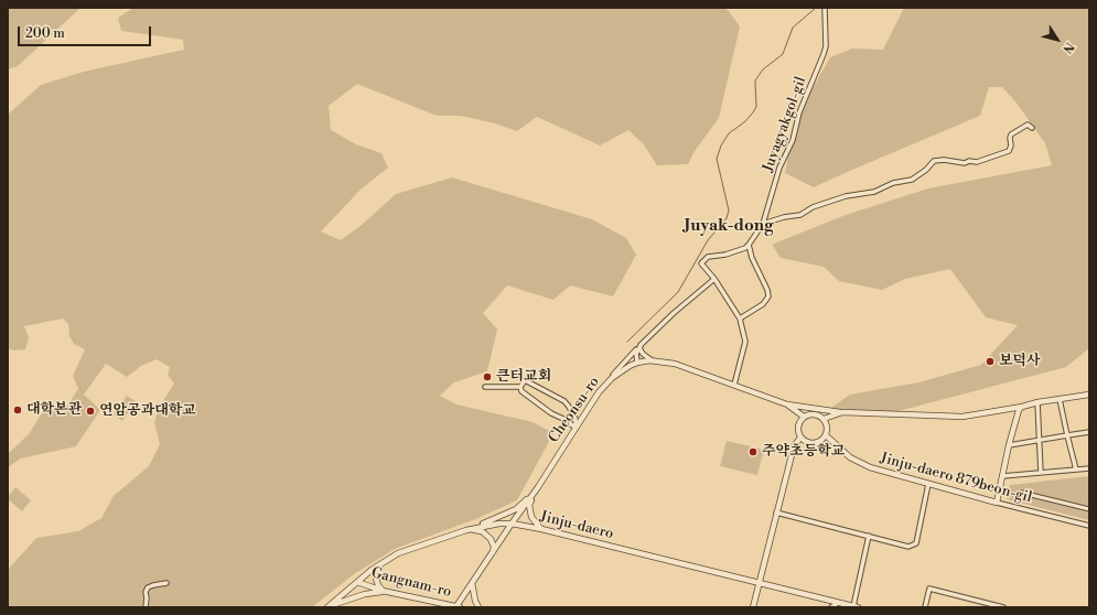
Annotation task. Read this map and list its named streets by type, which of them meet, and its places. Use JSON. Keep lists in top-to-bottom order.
{
  "streets": {
    "street": [
      "Juyagyakgol-gil",
      "Cheonsu-ro",
      "Jinju-daero 879beon-gil",
      "Jinju-daero",
      "Gangnam-ro"
    ]
  },
  "crossings": [
    ["Cheonsu-ro", "Jinju-daero 879beon-gil"],
    ["Cheonsu-ro", "Jinju-daero"],
    ["Cheonsu-ro", "Gangnam-ro"],
    ["Jinju-daero", "Gangnam-ro"]
  ],
  "districts": ["Juyak-dong"],
  "places": [
    "보덕사",
    "큰터교회",
    "대학본관",
    "연암공과대학교",
    "주약초등학교"
  ],
  "scale_bar": "200 m",
  "north": "bottom right"
}
